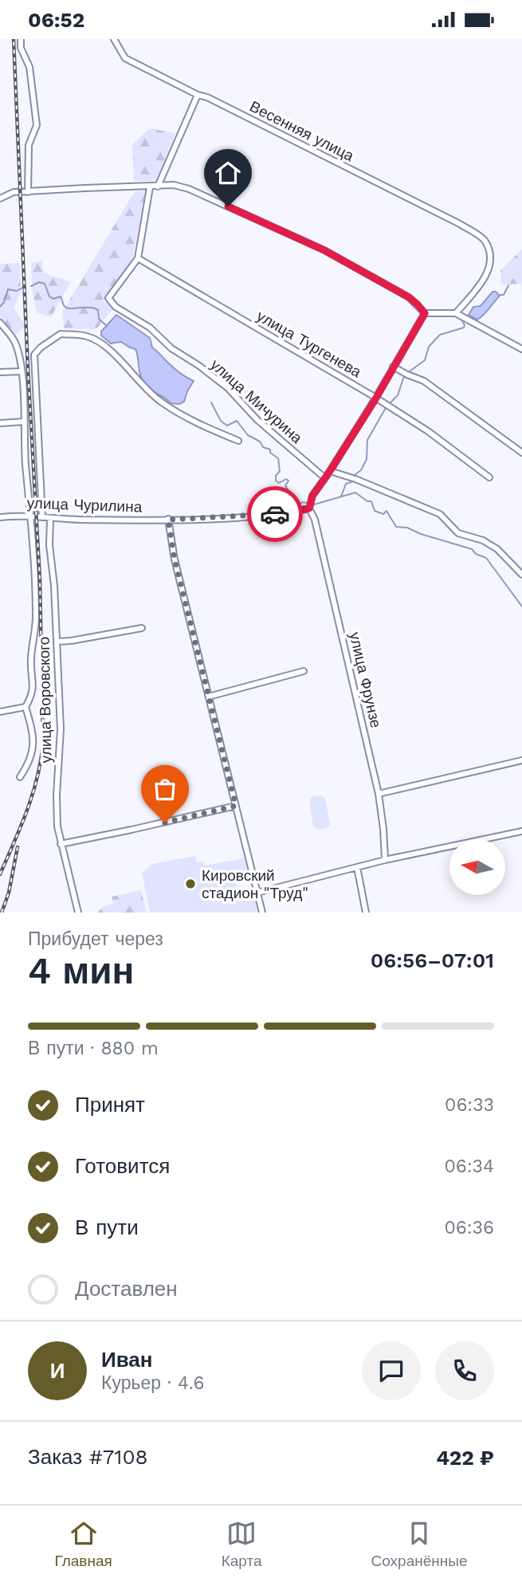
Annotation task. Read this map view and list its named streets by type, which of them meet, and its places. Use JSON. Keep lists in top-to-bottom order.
{
  "streets": {
    "street": [
      "Весенняя улица",
      "улица Тургенева",
      "улица Мичурина",
      "улица Чурилина",
      "улица Фрунзе",
      "улица Воровского"
    ]
  },
  "crossings": [
    ["улица Тургенева", "улица Мичурина"],
    ["улица Чурилина", "улица Фрунзе"],
    ["улица Чурилина", "улица Воровского"]
  ],
  "places": ["Кировский стадион \"Труд\""],
  "north": "left",
  "page": {
    "status": "06:52",
    "heading": ["4 мин", "Прибудет через", "06:56–07:01"],
    "panel": [
      "Иван",
      "Курьер · 4.6",
      "Заказ #7108",
      "422 ₽"
    ],
    "bar": "В пути · 880 m",
    "list": [
      ["Принят", "06:33"],
      ["Готовится", "06:34"],
      ["В пути", "06:36"],
      "Доставлен"
    ],
    "round": "И",
    "tabs": ["Главная", "Карта", "Сохранённые"]
  }
}
